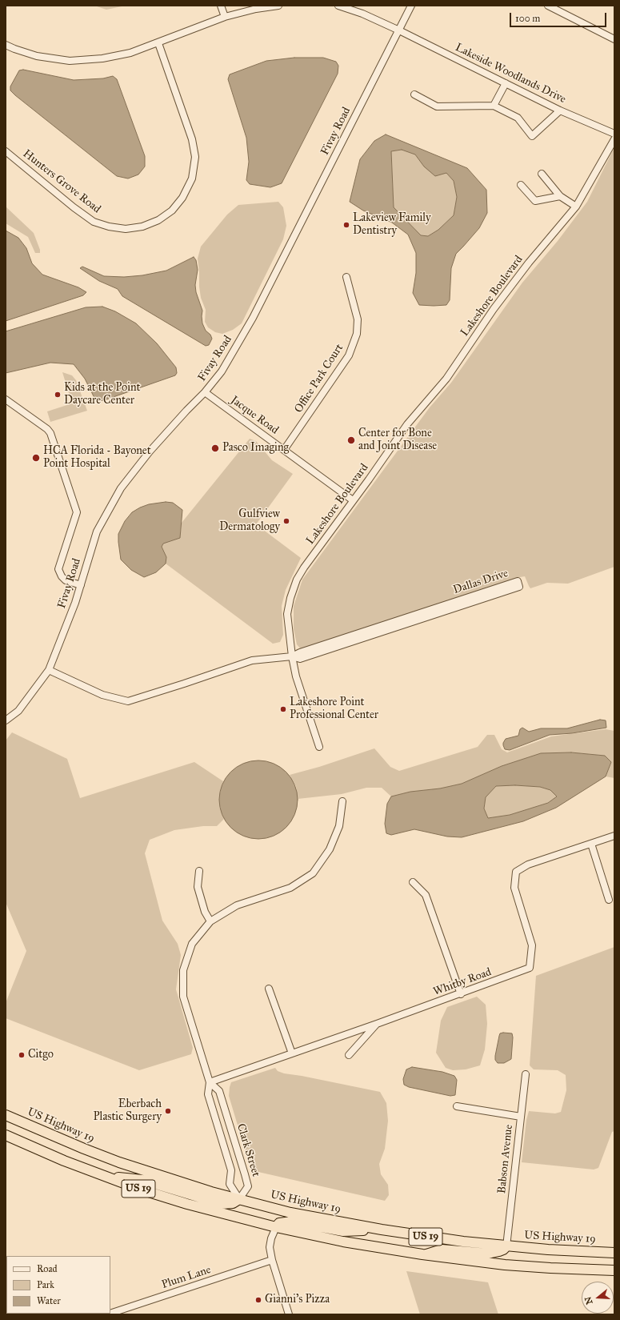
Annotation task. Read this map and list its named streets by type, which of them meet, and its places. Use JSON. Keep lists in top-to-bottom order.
{
  "streets": {
    "highway": ["US Highway 19", "US 19"],
    "street": [
      "Lakeside Woodlands Drive",
      "Fivay Road",
      "Hunters Grove Road",
      "Lakeshore Boulevard",
      "Office Park Court",
      "Jacque Road",
      "Dallas Drive",
      "Whitby Road",
      "Clark Street",
      "Babson Avenue",
      "Plum Lane"
    ]
  },
  "crossings": [
    ["Lakeside Woodlands Drive", "Fivay Road"],
    ["Fivay Road", "Jacque Road"],
    ["Lakeshore Boulevard", "Jacque Road"],
    ["Lakeshore Boulevard", "Dallas Drive"],
    ["Office Park Court", "Jacque Road"],
    ["Whitby Road", "Clark Street"],
    ["US Highway 19", "Clark Street"],
    ["US Highway 19", "Babson Avenue"]
  ],
  "places": [
    "Lakeview Family Dentistry",
    "Kids at the Point Daycare Center",
    "Center for Bone and Joint Disease",
    "Pasco Imaging",
    "HCA Florida - Bayonet Point Hospital",
    "Gulfview Dermatology",
    "Lakeshore Point Professional Center",
    "Citgo",
    "Eberbach Plastic Surgery",
    "Gianni's Pizza"
  ],
  "legend": ["Road", "Park", "Water"],
  "scale_bar": "100 m",
  "north": "left"
}
